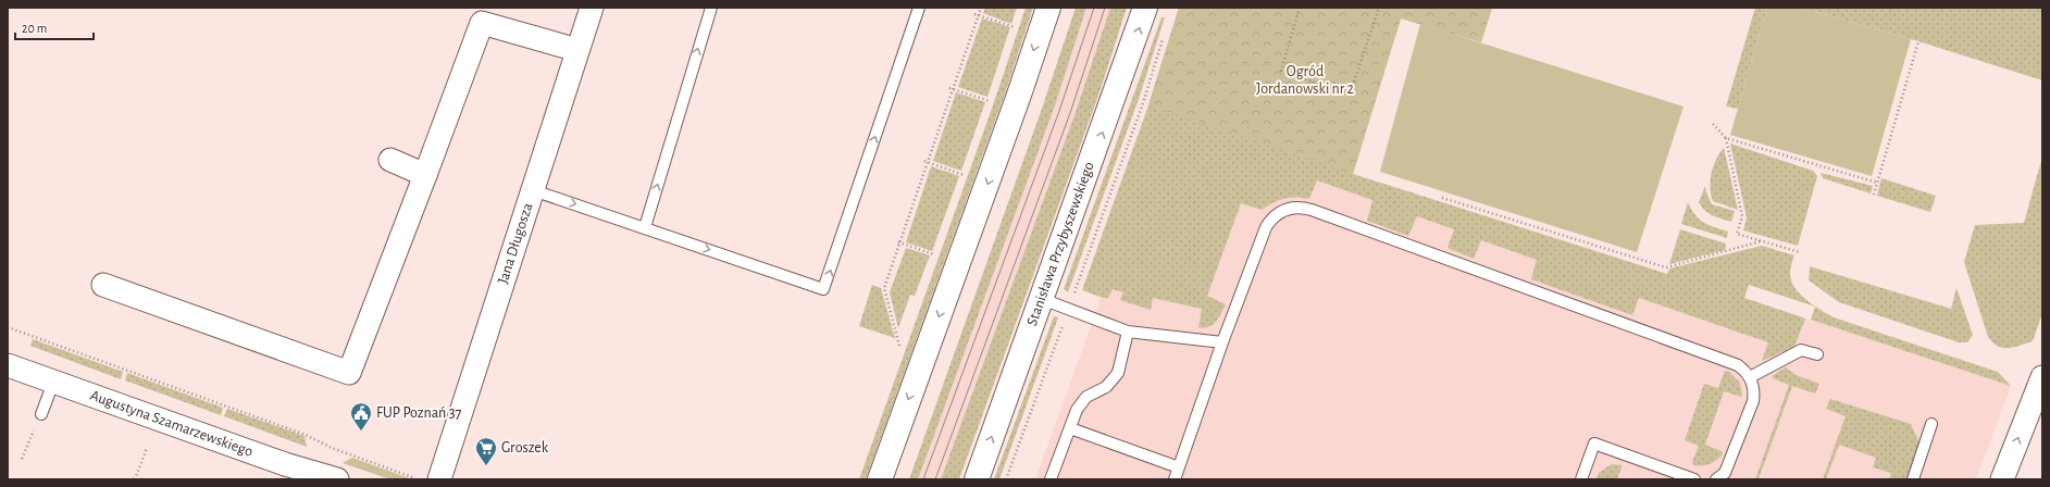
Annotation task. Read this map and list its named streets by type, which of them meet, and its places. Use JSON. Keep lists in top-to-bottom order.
{
  "streets": {
    "main road": ["Stanisława Przybyszewskiego"],
    "street": ["Jana Długosza", "Augustyna Szamarzewskiego"]
  },
  "parks": ["Ogród Jordanowski nr 2"],
  "places": {
    "public building": ["FUP Poznań 37"],
    "supermarket": ["Groszek"]
  },
  "scale_bar": "20 m"
}
